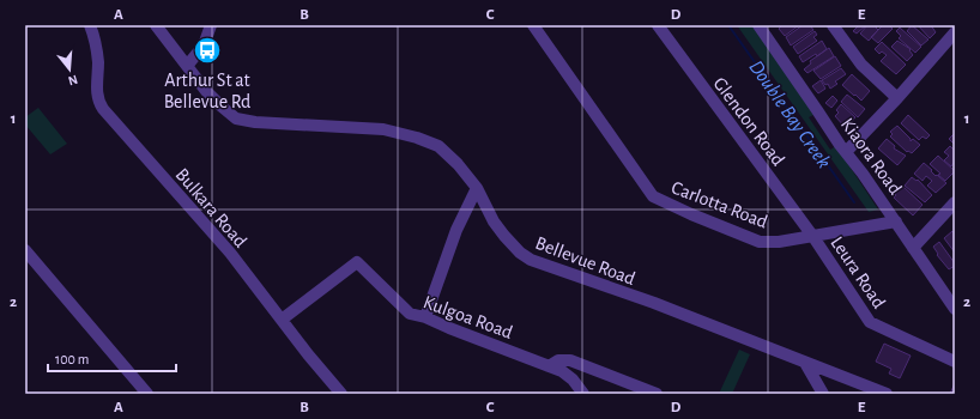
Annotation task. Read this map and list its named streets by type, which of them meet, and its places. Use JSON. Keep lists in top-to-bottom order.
{
  "streets": {
    "street": [
      "Glendon Road",
      "Kiaora Road",
      "Carlotta Road",
      "Bulkara Road",
      "Bellevue Road",
      "Leura Road",
      "Kulgoa Road"
    ]
  },
  "crossings": [
    ["Glendon Road", "Carlotta Road"],
    ["Glendon Road", "Leura Road"],
    ["Kiaora Road", "Carlotta Road"],
    ["Carlotta Road", "Leura Road"],
    ["Bulkara Road", "Kulgoa Road"]
  ],
  "water": ["Double Bay Creek"],
  "places": {
    "bus stop": ["Arthur St at Bellevue Rd"]
  },
  "scale_bar": "100 m",
  "north": "bottom",
  "grid": {
    "columns": [
      "A",
      "B",
      "C",
      "D",
      "E"
    ],
    "rows": ["1", "2"]
  }
}
